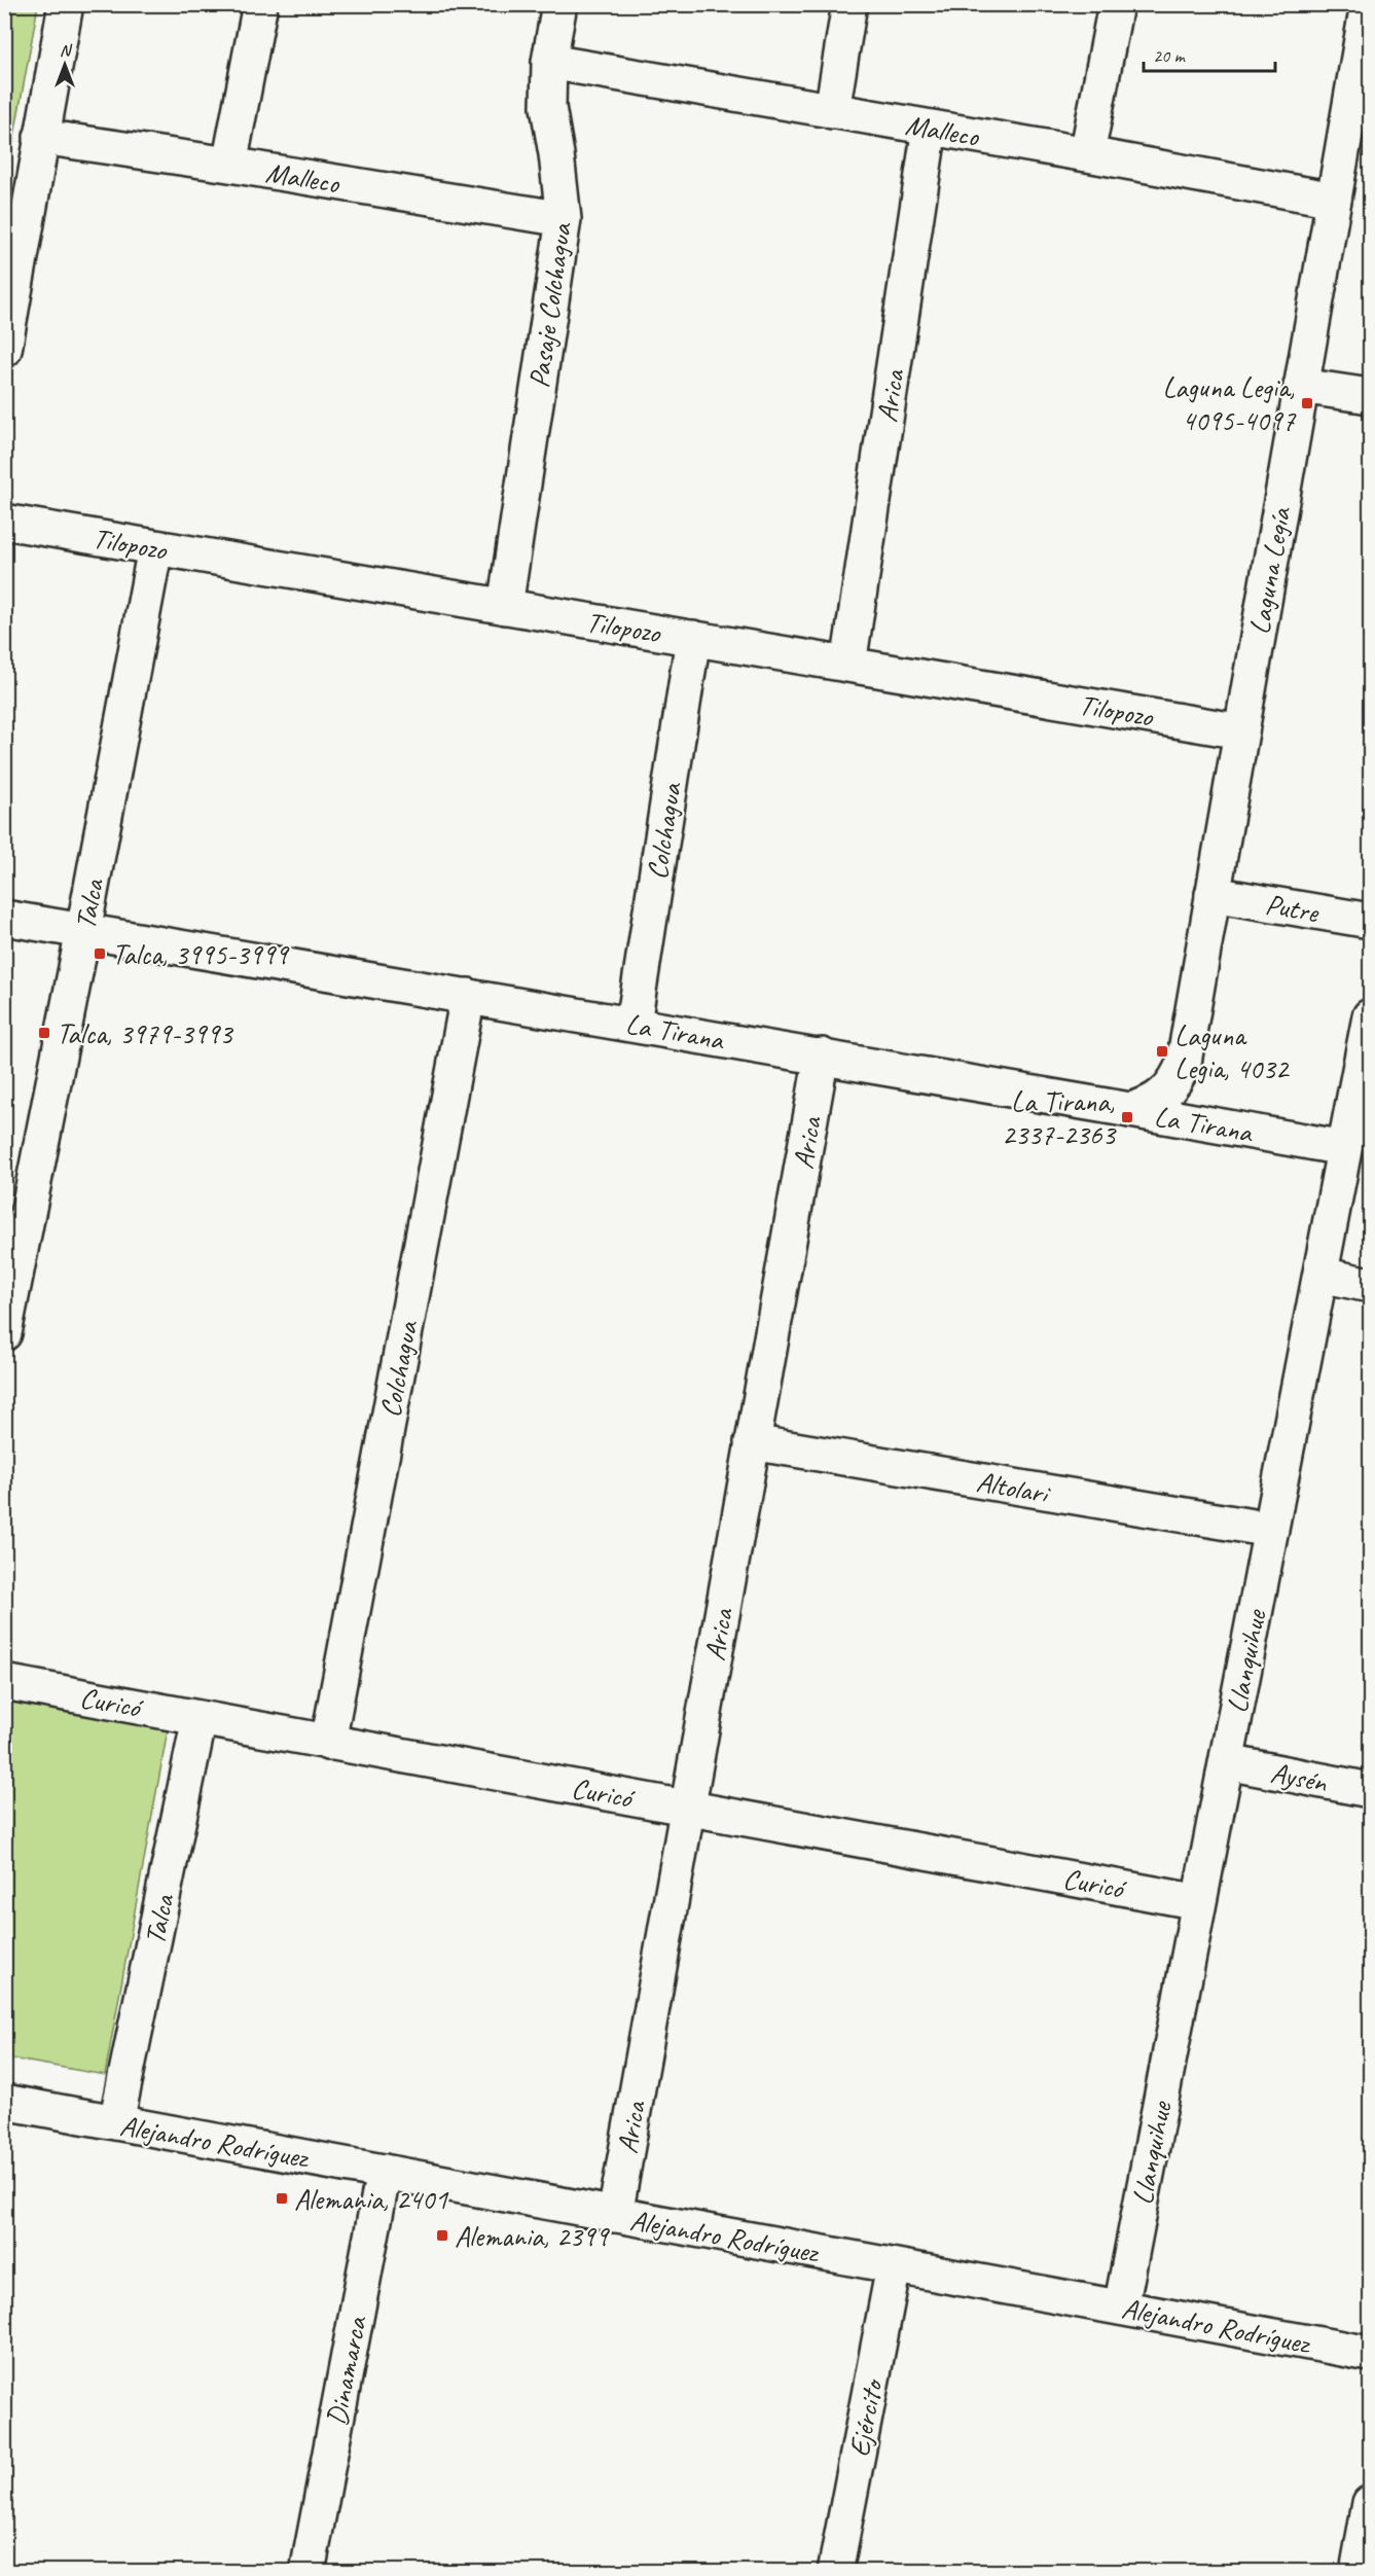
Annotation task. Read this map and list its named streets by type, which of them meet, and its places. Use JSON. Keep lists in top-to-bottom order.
{
  "streets": {
    "street": [
      "Malleco",
      "Pasaje Colchagua",
      "Arica",
      "Tilopozo",
      "Laguna Legía",
      "Colchagua",
      "Talca",
      "Putre",
      "La Tirana",
      "Altolari",
      "Llanquihue",
      "Curicó",
      "Aysén",
      "Alejandro Rodríguez",
      "Dinamarca",
      "Ejército"
    ]
  },
  "crossings": [
    ["Malleco", "Pasaje Colchagua"],
    ["Malleco", "Arica"],
    ["Malleco", "Laguna Legía"],
    ["Pasaje Colchagua", "Tilopozo"],
    ["Arica", "Tilopozo"],
    ["Arica", "La Tirana"],
    ["Arica", "Altolari"],
    ["Arica", "Curicó"],
    ["Arica", "Alejandro Rodríguez"],
    ["Tilopozo", "Laguna Legía"],
    ["Tilopozo", "Colchagua"],
    ["Tilopozo", "Talca"],
    ["Laguna Legía", "Putre"],
    ["Laguna Legía", "La Tirana"],
    ["Colchagua", "La Tirana"],
    ["Colchagua", "Curicó"],
    ["Talca", "La Tirana"],
    ["Talca", "Curicó"],
    ["Talca", "Alejandro Rodríguez"],
    ["La Tirana", "Llanquihue"],
    ["Altolari", "Llanquihue"],
    ["Llanquihue", "Curicó"],
    ["Llanquihue", "Aysén"],
    ["Llanquihue", "Alejandro Rodríguez"],
    ["Alejandro Rodríguez", "Dinamarca"],
    ["Alejandro Rodríguez", "Ejército"]
  ],
  "places": {
    "transit": [
      "Laguna Legia, 4095-4097",
      "Talca, 3995-3999",
      "Talca, 3979-3993",
      "Laguna Legia, 4032",
      "La Tirana, 2337-2363",
      "Alemania, 2401",
      "Alemania, 2399"
    ]
  },
  "scale_bar": "20 m",
  "north": "top"
}
